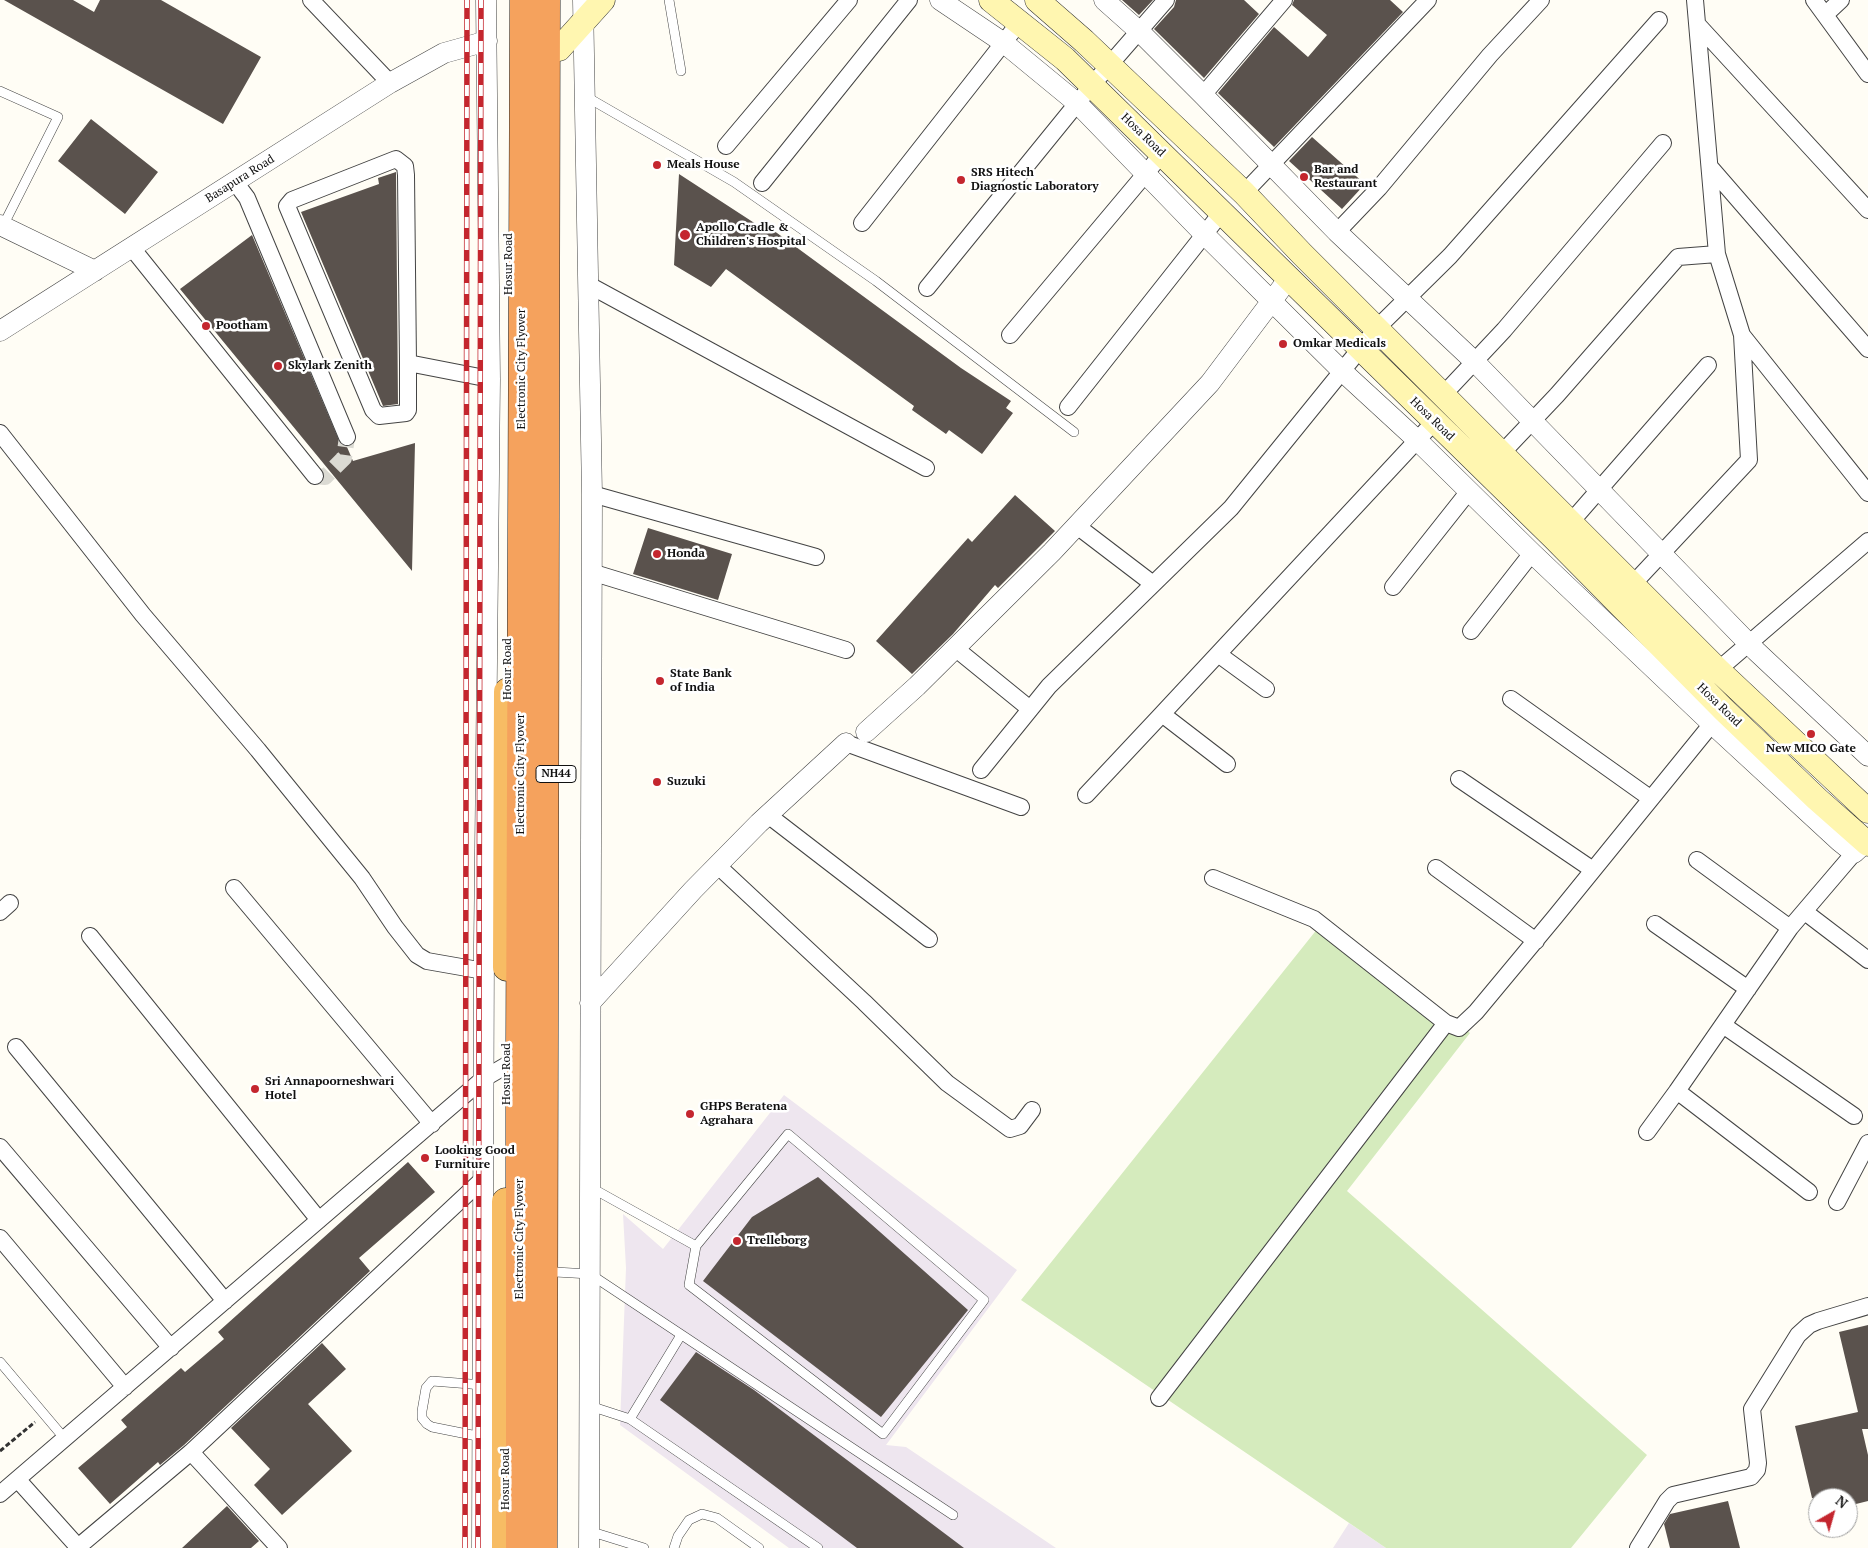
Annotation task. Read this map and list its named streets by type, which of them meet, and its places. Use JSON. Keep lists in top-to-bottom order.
{
  "streets": {
    "highway": ["Hosur Road", "Electronic City Flyover", "NH44"],
    "main road": ["Hosa Road"],
    "street": ["Basapura Road"]
  },
  "places": [
    "Meals House",
    "Bar and Restaurant",
    "SRS Hitech Diagnostic Laboratory",
    "Apollo Cradle & Children's Hospital",
    "Pootham",
    "Omkar Medicals",
    "Skylark Zenith",
    "Honda",
    "State Bank of India",
    "New MICO Gate",
    "Suzuki",
    "Sri Annapoorneshwari Hotel",
    "GHPS Beratena Agrahara",
    "Looking Good Furniture",
    "Trelleborg"
  ],
  "north": "top right"
}
